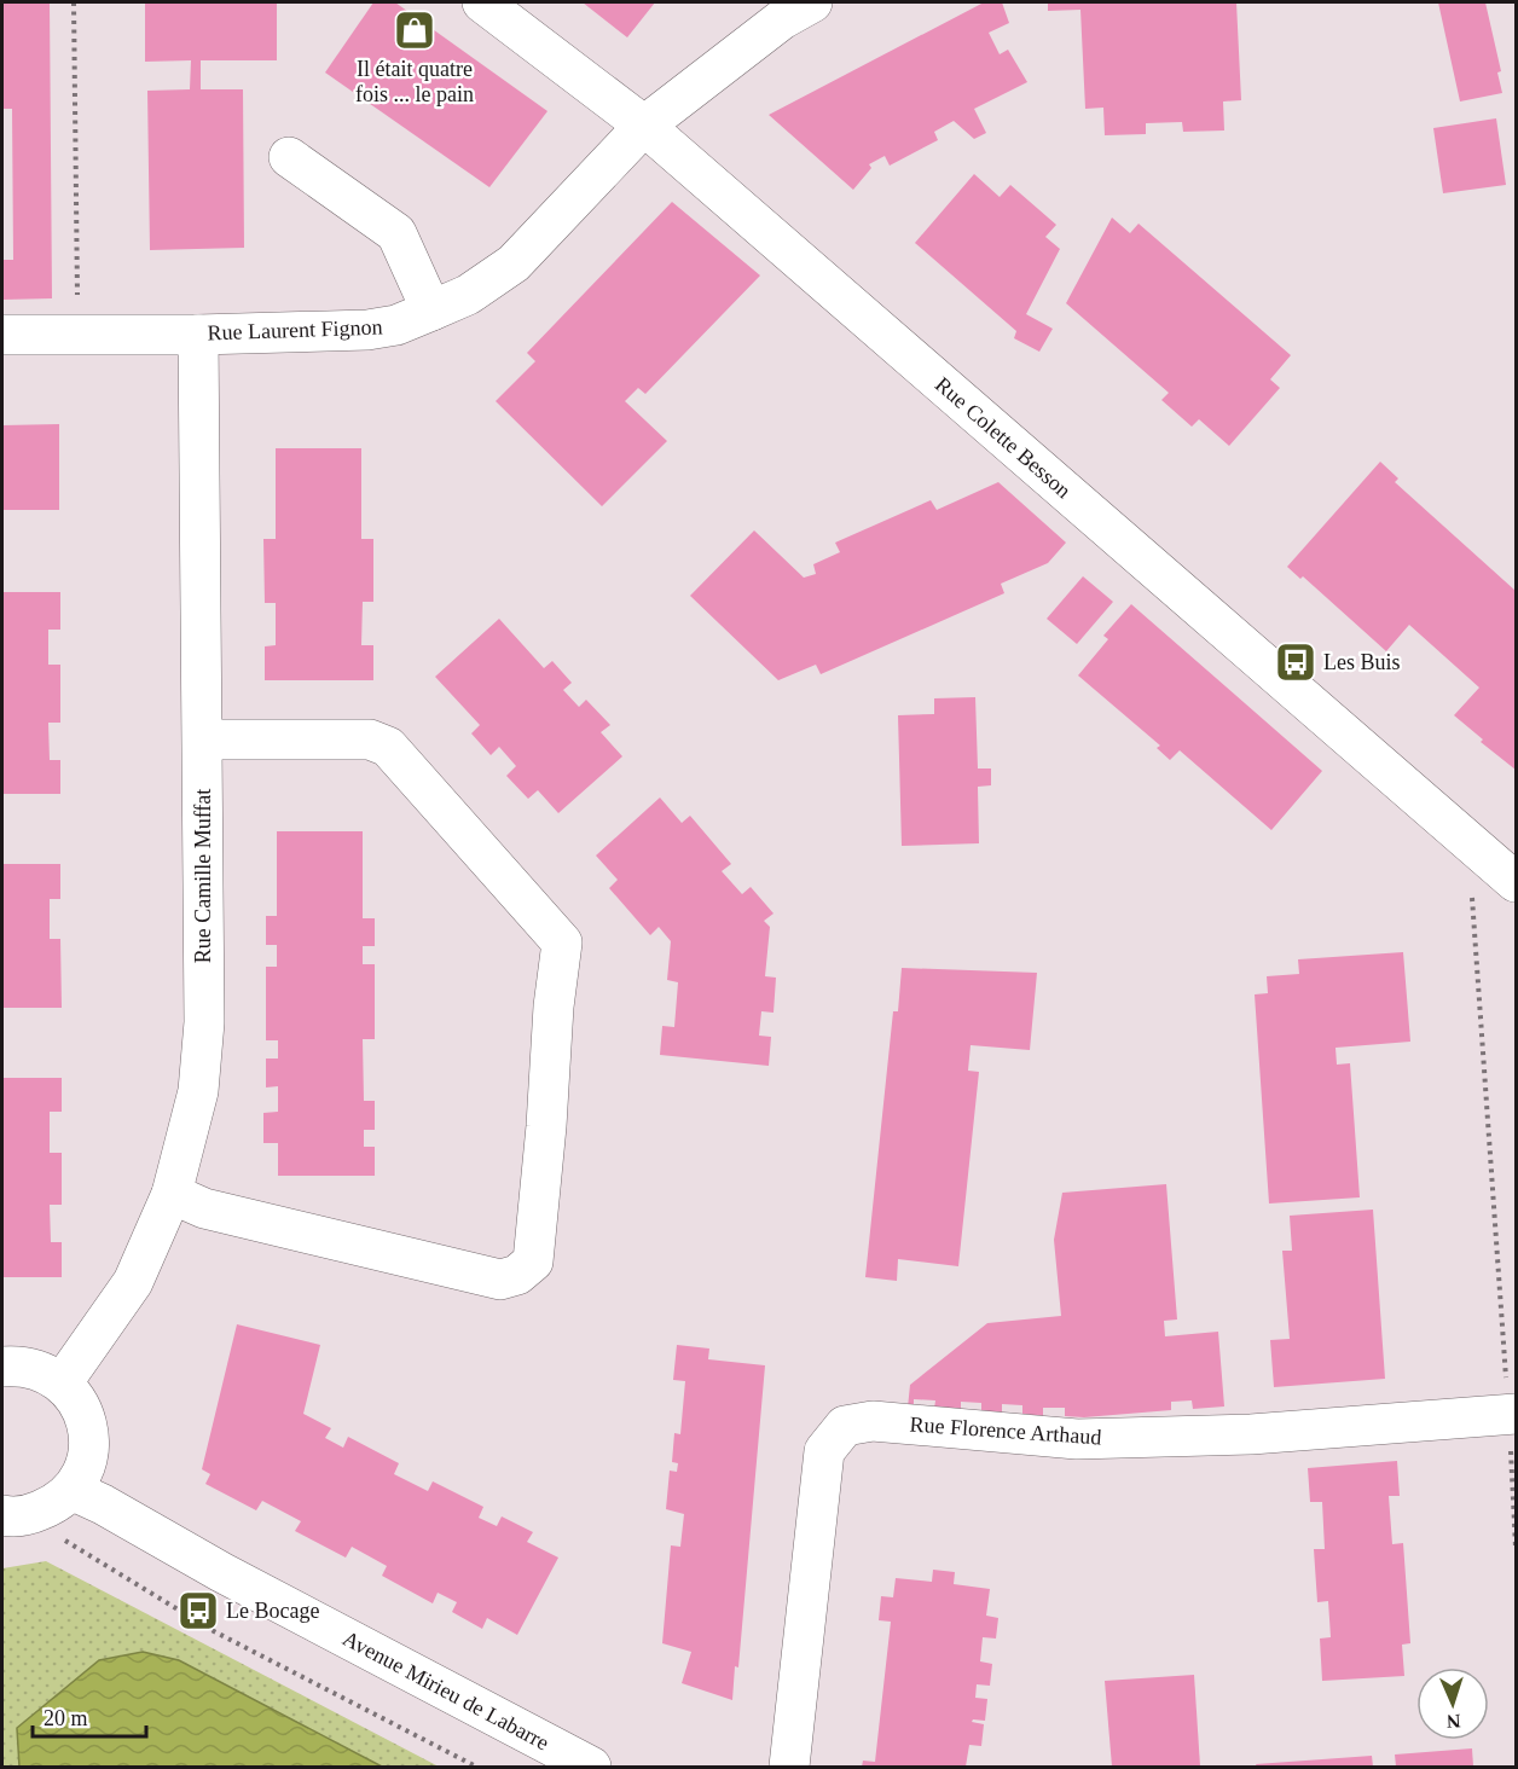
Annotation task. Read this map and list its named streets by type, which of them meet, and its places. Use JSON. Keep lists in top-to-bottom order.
{
  "streets": {
    "street": [
      "Rue Laurent Fignon",
      "Rue Colette Besson",
      "Rue Camille Muffat",
      "Rue Florence Arthaud",
      "Avenue Mirieu de Labarre"
    ]
  },
  "crossings": [
    ["Rue Laurent Fignon", "Rue Colette Besson"],
    ["Rue Laurent Fignon", "Rue Camille Muffat"]
  ],
  "places": {
    "shop": ["Il était quatre fois ... le pain"],
    "bus stop": ["Les Buis", "Le Bocage"]
  },
  "scale_bar": "20 m",
  "north": "bottom"
}
